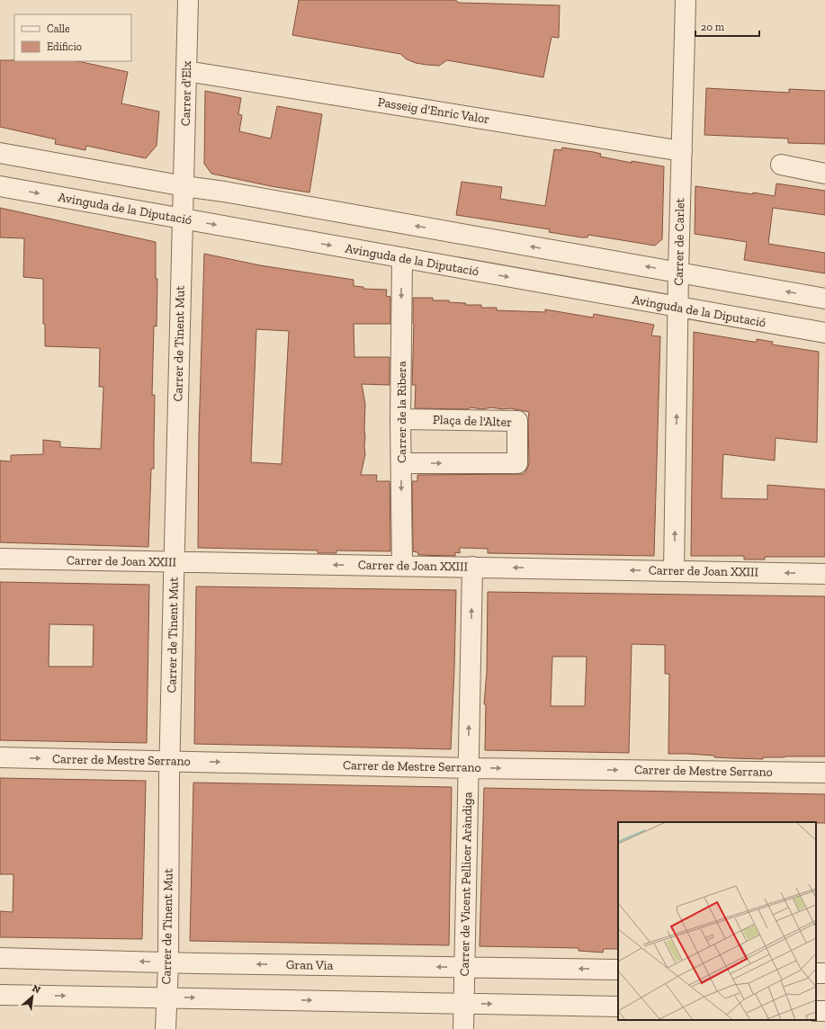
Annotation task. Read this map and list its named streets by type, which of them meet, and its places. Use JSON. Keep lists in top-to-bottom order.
{
  "streets": {
    "street": [
      "Carrer d'Elx",
      "Passeig d'Enric Valor",
      "Avinguda de la Diputació",
      "Carrer de Carlet",
      "Carrer de Tinent Mut",
      "Carrer de la Ribera",
      "Plaça de l'Alter",
      "Carrer de Joan XXIII",
      "Carrer de Mestre Serrano",
      "Carrer de Vicent Pellicer Aràndiga",
      "Gran Via"
    ]
  },
  "crossings": [
    ["Carrer d'Elx", "Passeig d'Enric Valor"],
    ["Carrer d'Elx", "Avinguda de la Diputació"],
    ["Carrer d'Elx", "Carrer de Tinent Mut"],
    ["Passeig d'Enric Valor", "Carrer de Carlet"],
    ["Avinguda de la Diputació", "Carrer de Carlet"],
    ["Avinguda de la Diputació", "Carrer de Tinent Mut"],
    ["Avinguda de la Diputació", "Carrer de la Ribera"],
    ["Carrer de Carlet", "Carrer de Joan XXIII"],
    ["Carrer de Tinent Mut", "Carrer de Joan XXIII"],
    ["Carrer de Tinent Mut", "Carrer de Mestre Serrano"],
    ["Carrer de Tinent Mut", "Gran Via"],
    ["Carrer de la Ribera", "Plaça de l'Alter"],
    ["Carrer de la Ribera", "Carrer de Joan XXIII"],
    ["Carrer de Joan XXIII", "Carrer de Vicent Pellicer Aràndiga"],
    ["Carrer de Mestre Serrano", "Carrer de Vicent Pellicer Aràndiga"],
    ["Carrer de Vicent Pellicer Aràndiga", "Gran Via"]
  ],
  "one_way": [
    "Carrer de Carlet",
    "Carrer de la Ribera",
    "Carrer de Joan XXIII",
    "Carrer de Mestre Serrano",
    "Carrer de Vicent Pellicer Aràndiga"
  ],
  "legend": ["Calle", "Edificio"],
  "scale_bar": "20 m",
  "north": "top right"
}
